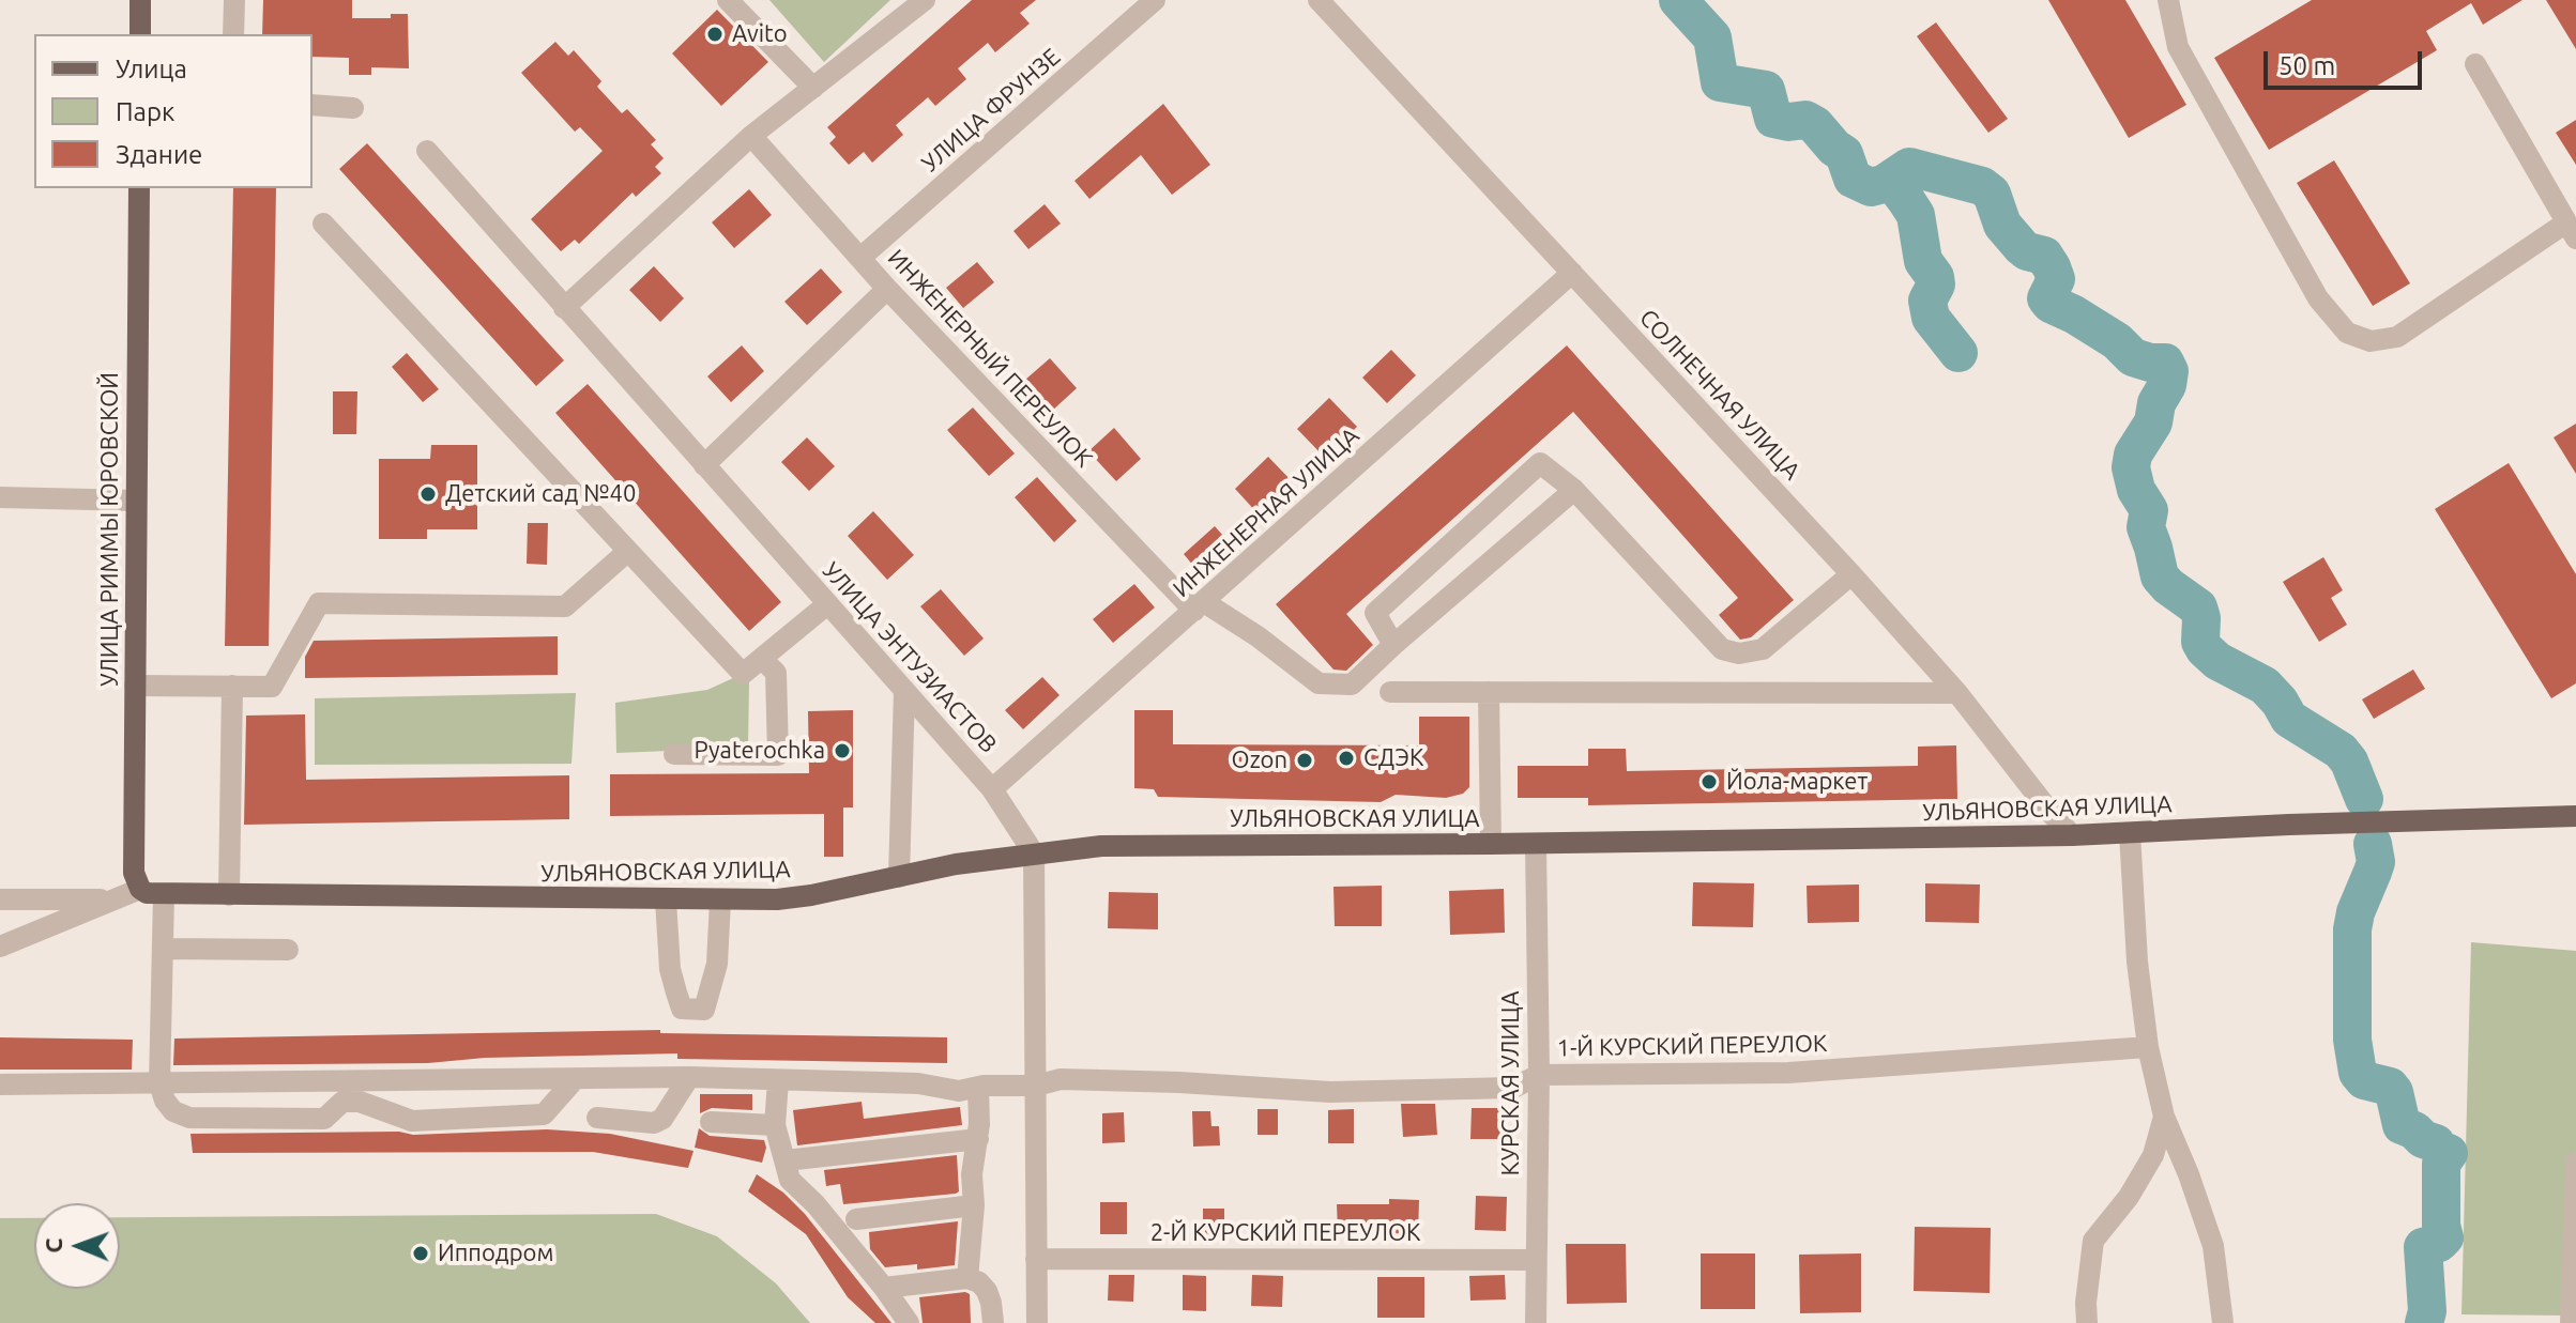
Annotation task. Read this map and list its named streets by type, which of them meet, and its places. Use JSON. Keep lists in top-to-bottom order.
{
  "streets": {
    "main road": ["УЛИЦА РИММЫ ЮРОВСКОЙ", "УЛЬЯНОВСКАЯ УЛИЦА"],
    "street": [
      "УЛИЦА ФРУНЗЕ",
      "ИНЖЕНЕРНЫЙ ПЕРЕУЛОК",
      "СОЛНЕЧНАЯ УЛИЦА",
      "ИНЖЕНЕРНАЯ УЛИЦА",
      "УЛИЦА ЭНТУЗИАСТОВ",
      "1-Й КУРСКИЙ ПЕРЕУЛОК",
      "КУРСКАЯ УЛИЦА",
      "2-Й КУРСКИЙ ПЕРЕУЛОК"
    ]
  },
  "crossings": [
    ["УЛИЦА ФРУНЗЕ", "ИНЖЕНЕРНЫЙ ПЕРЕУЛОК"],
    ["ИНЖЕНЕРНЫЙ ПЕРЕУЛОК", "ИНЖЕНЕРНАЯ УЛИЦА"],
    ["СОЛНЕЧНАЯ УЛИЦА", "ИНЖЕНЕРНАЯ УЛИЦА"],
    ["СОЛНЕЧНАЯ УЛИЦА", "УЛЬЯНОВСКАЯ УЛИЦА"],
    ["ИНЖЕНЕРНАЯ УЛИЦА", "УЛИЦА ЭНТУЗИАСТОВ"],
    ["УЛИЦА РИММЫ ЮРОВСКОЙ", "УЛЬЯНОВСКАЯ УЛИЦА"],
    ["УЛИЦА ЭНТУЗИАСТОВ", "УЛЬЯНОВСКАЯ УЛИЦА"],
    ["УЛЬЯНОВСКАЯ УЛИЦА", "КУРСКАЯ УЛИЦА"],
    ["1-Й КУРСКИЙ ПЕРЕУЛОК", "КУРСКАЯ УЛИЦА"],
    ["КУРСКАЯ УЛИЦА", "2-Й КУРСКИЙ ПЕРЕУЛОК"]
  ],
  "places": [
    "Avito",
    "Детский сад №40",
    "Pyaterochka",
    "СДЭК",
    "Ozon",
    "Йола-маркет",
    "Ипподром"
  ],
  "legend": ["Улица", "Парк", "Здание"],
  "scale_bar": "50 m",
  "north": "left"
}
